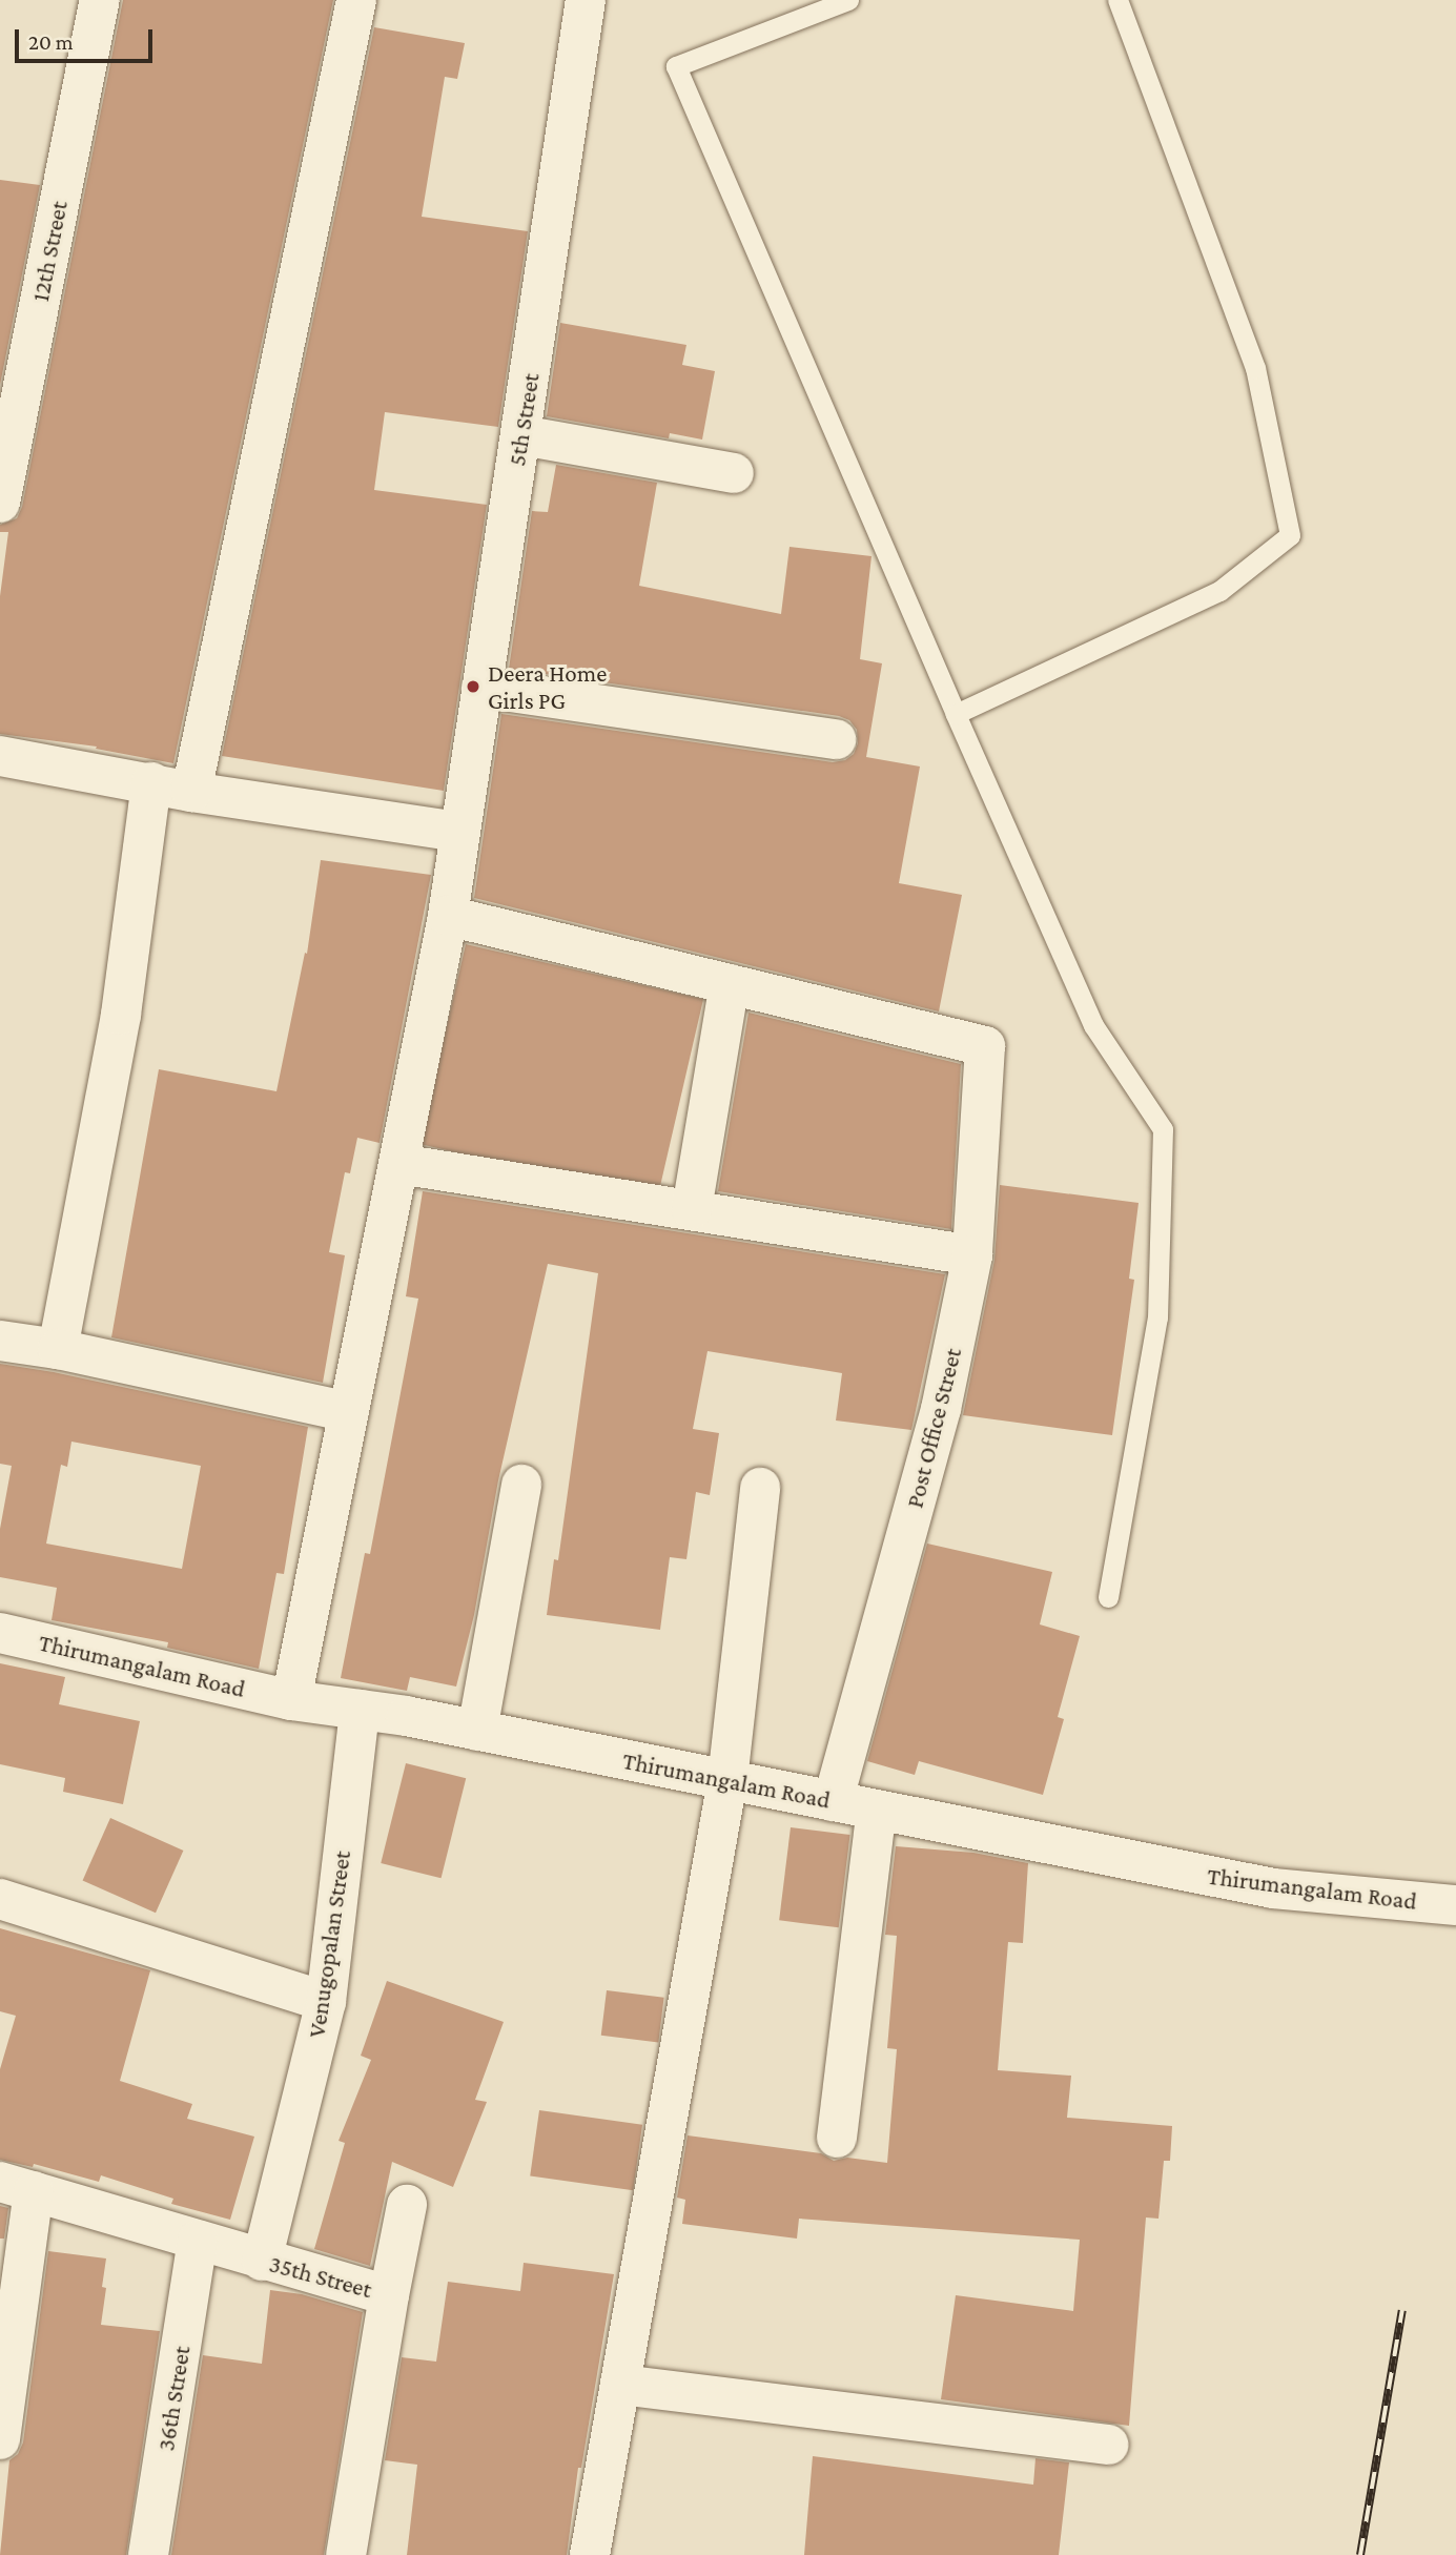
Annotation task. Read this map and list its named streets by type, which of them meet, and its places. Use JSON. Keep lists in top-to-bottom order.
{
  "streets": {
    "street": [
      "12th Street",
      "5th Street",
      "Post Office Street",
      "Thirumangalam Road",
      "Venugopalan Street",
      "35th Street",
      "36th Street"
    ]
  },
  "crossings": [
    ["5th Street", "Thirumangalam Road"],
    ["Post Office Street", "Thirumangalam Road"],
    ["Thirumangalam Road", "Venugopalan Street"],
    ["Venugopalan Street", "35th Street"],
    ["35th Street", "36th Street"]
  ],
  "places": ["Deera Home Girls PG"],
  "scale_bar": "20 m"
}
